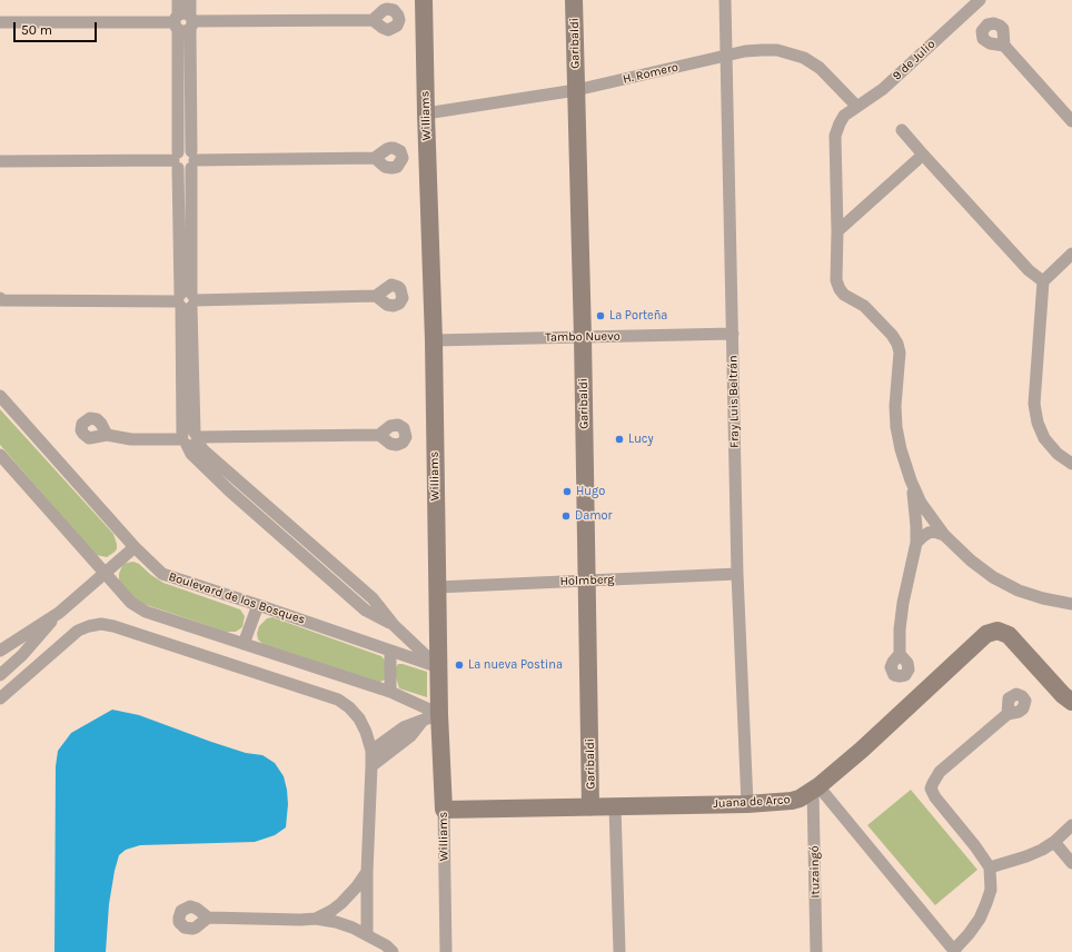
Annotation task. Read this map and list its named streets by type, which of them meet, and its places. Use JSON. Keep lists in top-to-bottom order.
{
  "streets": {
    "street": [
      "Garibaldi",
      "9 de Julio",
      "H. Romero",
      "Williams",
      "Tambo Nuevo",
      "Fray Luis Beltrán",
      "Holmberg",
      "Boulevard de los Bosques",
      "Juana de Arco",
      "Ituzaingó"
    ]
  },
  "crossings": [
    ["Garibaldi", "H. Romero"],
    ["Garibaldi", "Tambo Nuevo"],
    ["Garibaldi", "Holmberg"],
    ["Garibaldi", "Juana de Arco"],
    ["9 de Julio", "H. Romero"],
    ["H. Romero", "Williams"],
    ["H. Romero", "Fray Luis Beltrán"],
    ["Williams", "Tambo Nuevo"],
    ["Williams", "Holmberg"],
    ["Williams", "Boulevard de los Bosques"],
    ["Williams", "Juana de Arco"],
    ["Tambo Nuevo", "Fray Luis Beltrán"],
    ["Fray Luis Beltrán", "Holmberg"],
    ["Fray Luis Beltrán", "Juana de Arco"],
    ["Juana de Arco", "Ituzaingó"]
  ],
  "places": [
    "La Porteña",
    "Lucy",
    "Hugo",
    "Damor",
    "La nueva Postina"
  ],
  "scale_bar": "50 m"
}
